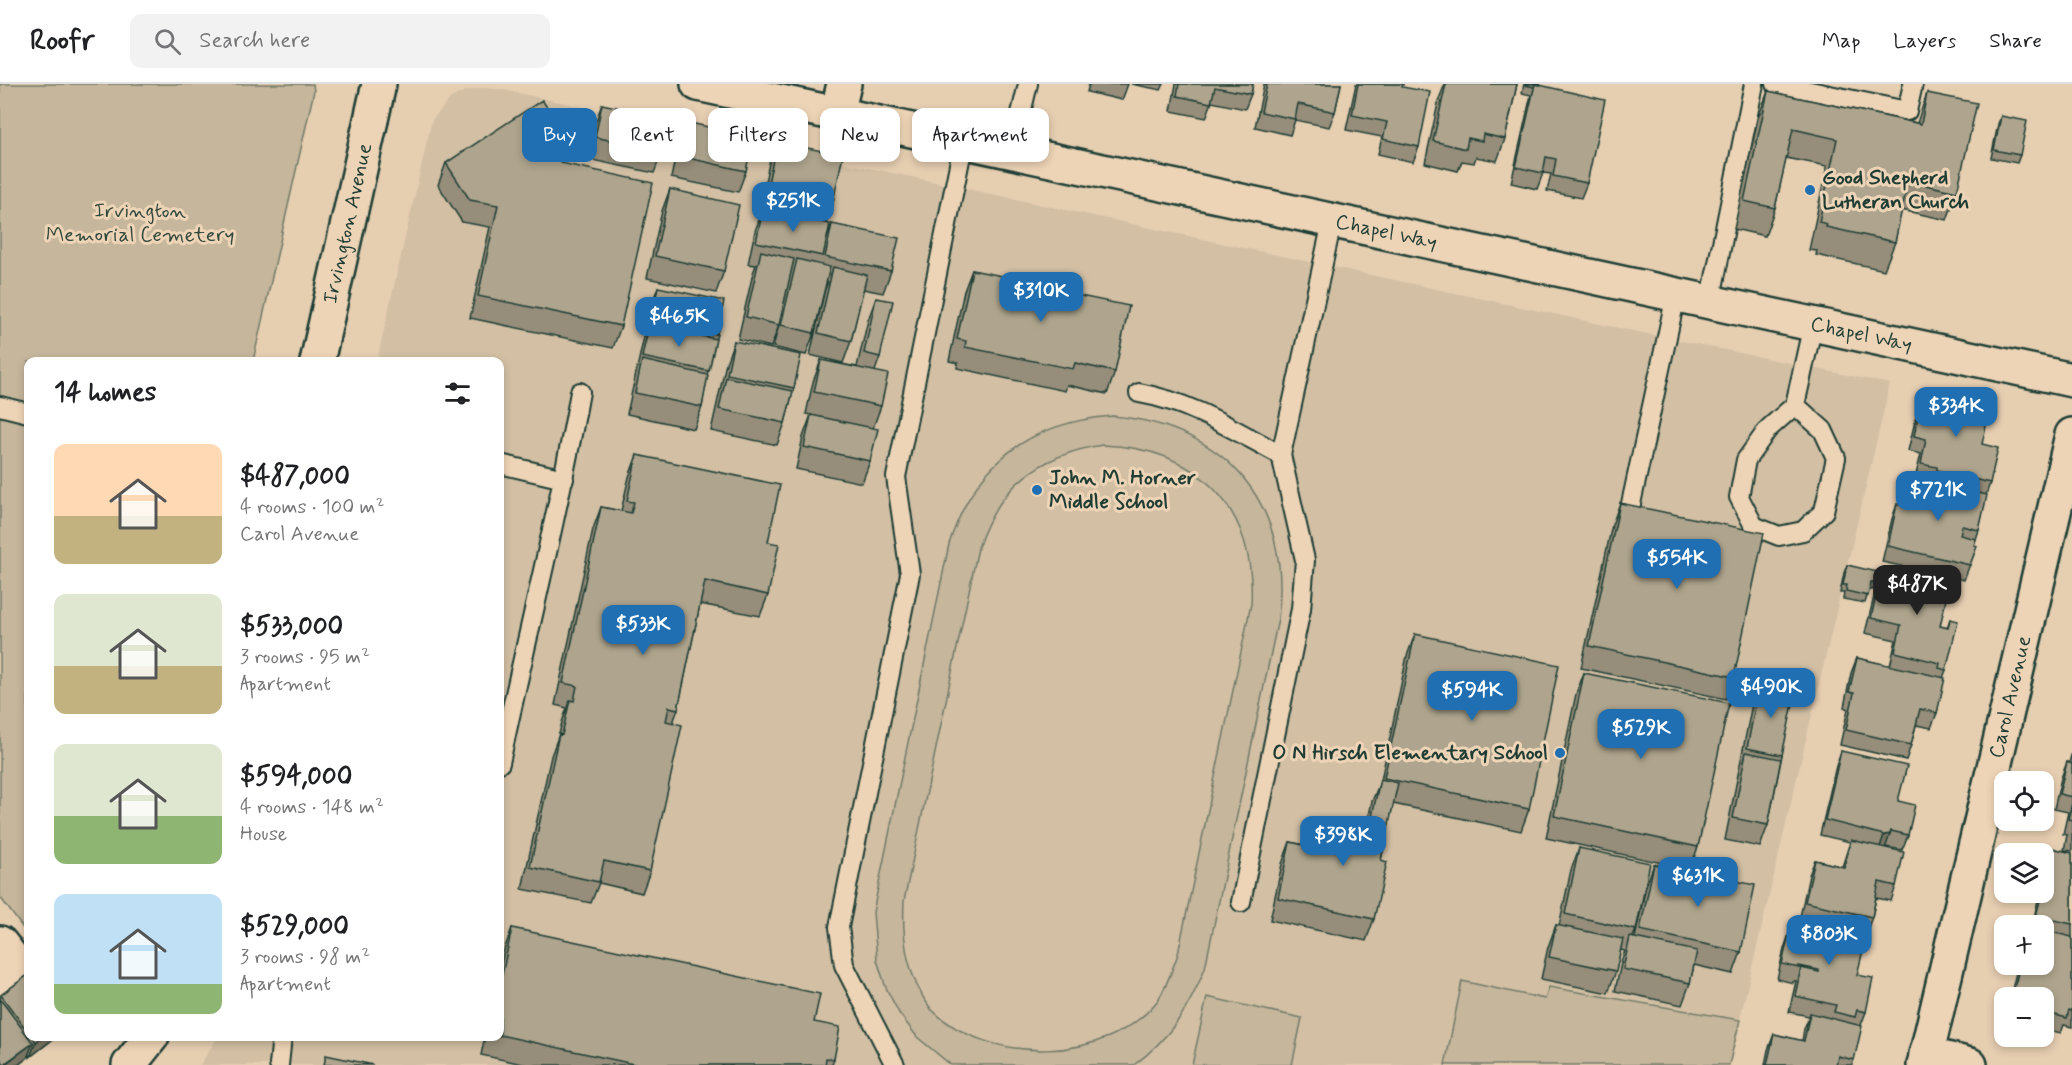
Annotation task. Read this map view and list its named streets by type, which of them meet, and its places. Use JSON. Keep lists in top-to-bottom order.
{
  "streets": {
    "street": ["Irvington Avenue", "Chapel Way", "Carol Avenue"]
  },
  "parks": ["Irvington Memorial Cemetery"],
  "places": ["Good Shepherd Lutheran Church", "John M. Horner Middle School", "O N Hirsch Elementary School"],
  "page": {
    "header": "Roofr",
    "search": "Search here",
    "nav": ["Map", "Layers", "Share"],
    "chip": [
      "Buy",
      "Rent",
      "Filters",
      "New",
      "Apartment"
    ],
    "price": [
      "$251K",
      "$310K",
      "$465K",
      "$334K",
      "$721K",
      "$554K",
      "$487K",
      "$533K",
      "$490K",
      "$594K",
      "$529K",
      "$398K",
      "$631K",
      "$803K"
    ],
    "heading": "14 homes",
    "list": [
      {
        "name": "$487,000",
        "note": "4 rooms · 100 m² · Carol Avenue"
      },
      {
        "name": "$533,000",
        "note": "3 rooms · 95 m² · Apartment"
      },
      {
        "name": "$594,000",
        "note": "4 rooms · 148 m² · House"
      },
      {
        "name": "$529,000",
        "note": "3 rooms · 98 m² · Apartment"
      }
    ],
    "map_buttons": ["+", "−"]
  }
}
